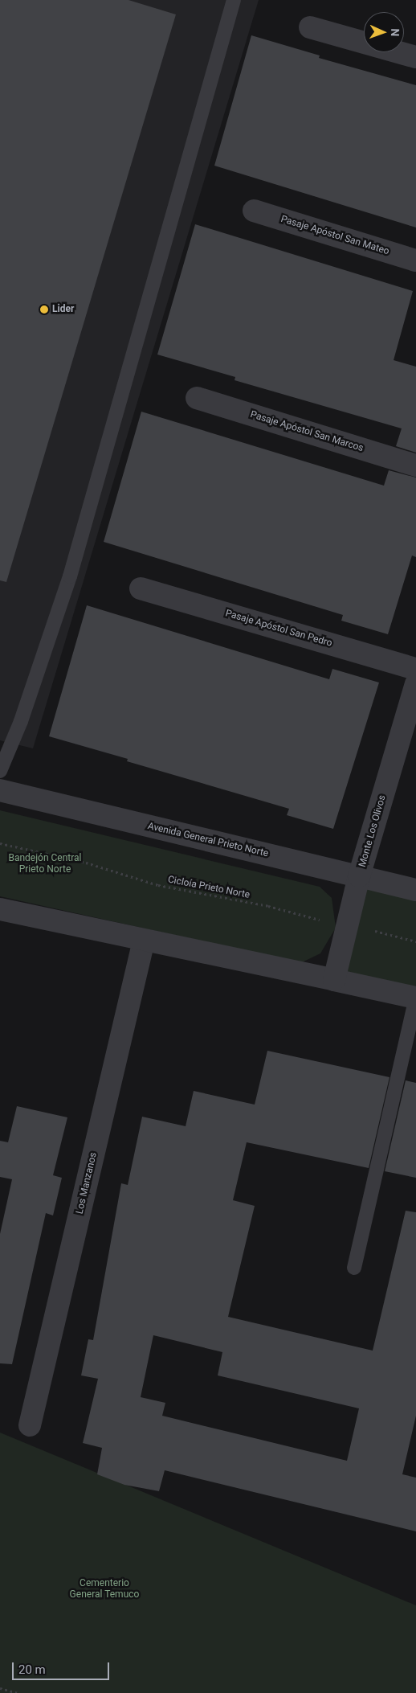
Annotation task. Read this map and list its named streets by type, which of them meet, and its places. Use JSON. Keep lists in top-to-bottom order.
{
  "streets": {
    "street": [
      "Pasaje Apóstol San Mateo",
      "Pasaje Apóstol San Marcos",
      "Pasaje Apóstol San Pedro",
      "Monte Los Olivos",
      "Avenida General Prieto Norte",
      "Los Manzanos"
    ],
    "path": ["Cicloía Prieto Norte"]
  },
  "crossings": [
    ["Monte Los Olivos", "Avenida General Prieto Norte"],
    ["Monte Los Olivos", "Cicloía Prieto Norte"]
  ],
  "parks": ["Bandejón Central Prieto Norte", "Cementerio General Temuco"],
  "places": ["Lider"],
  "scale_bar": "20 m",
  "north": "right"
}
